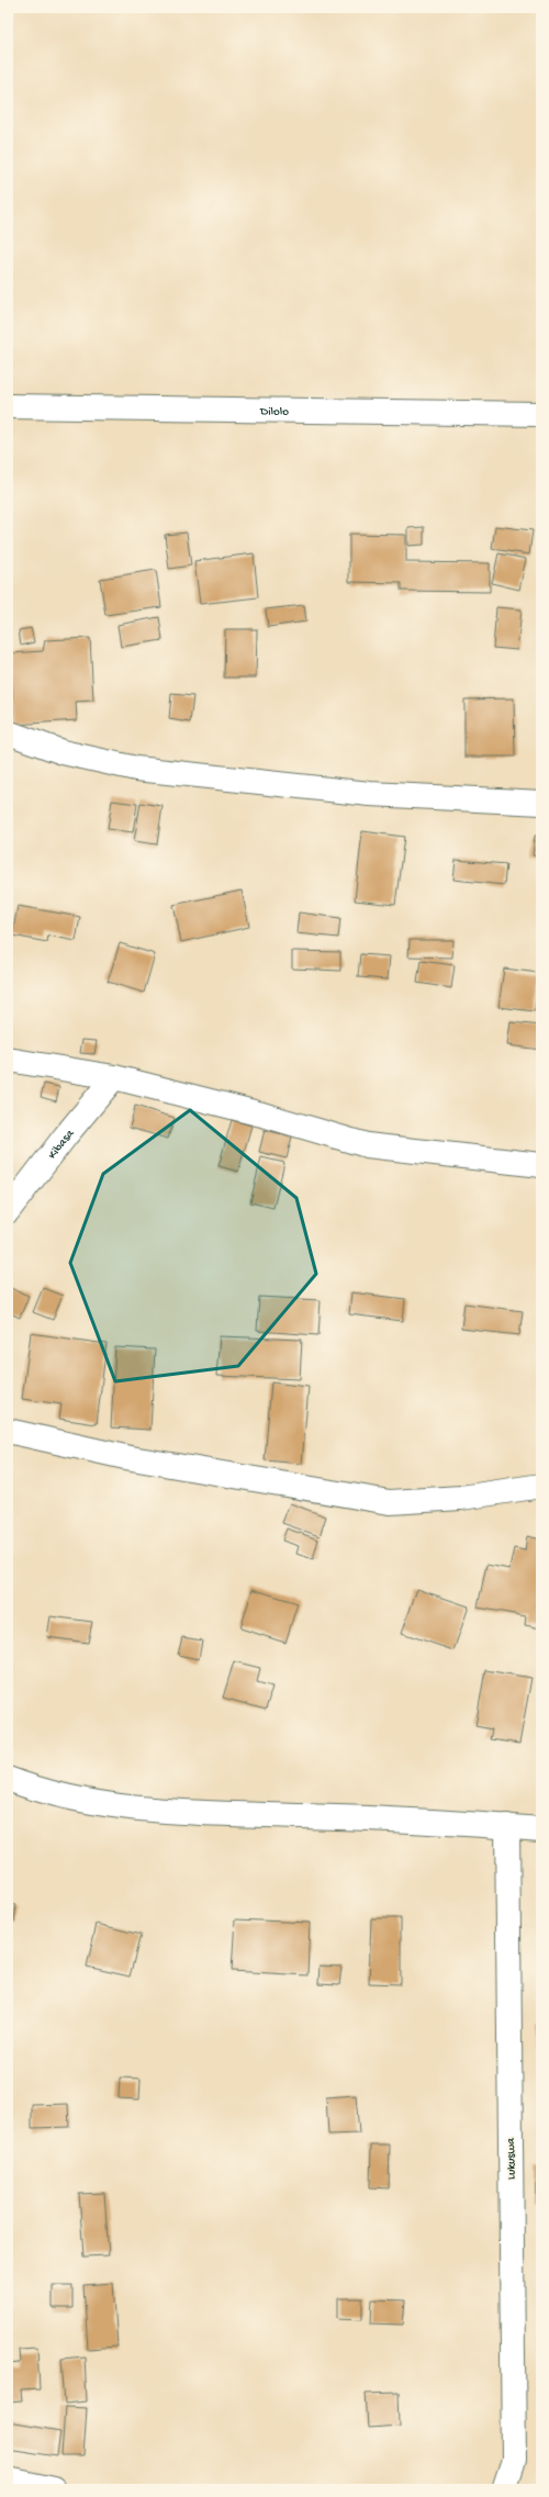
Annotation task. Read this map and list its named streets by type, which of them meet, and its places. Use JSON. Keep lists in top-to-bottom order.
{
  "streets": {
    "street": ["Dilolo", "Kibasa", "Lukuswa"]
  }
}
